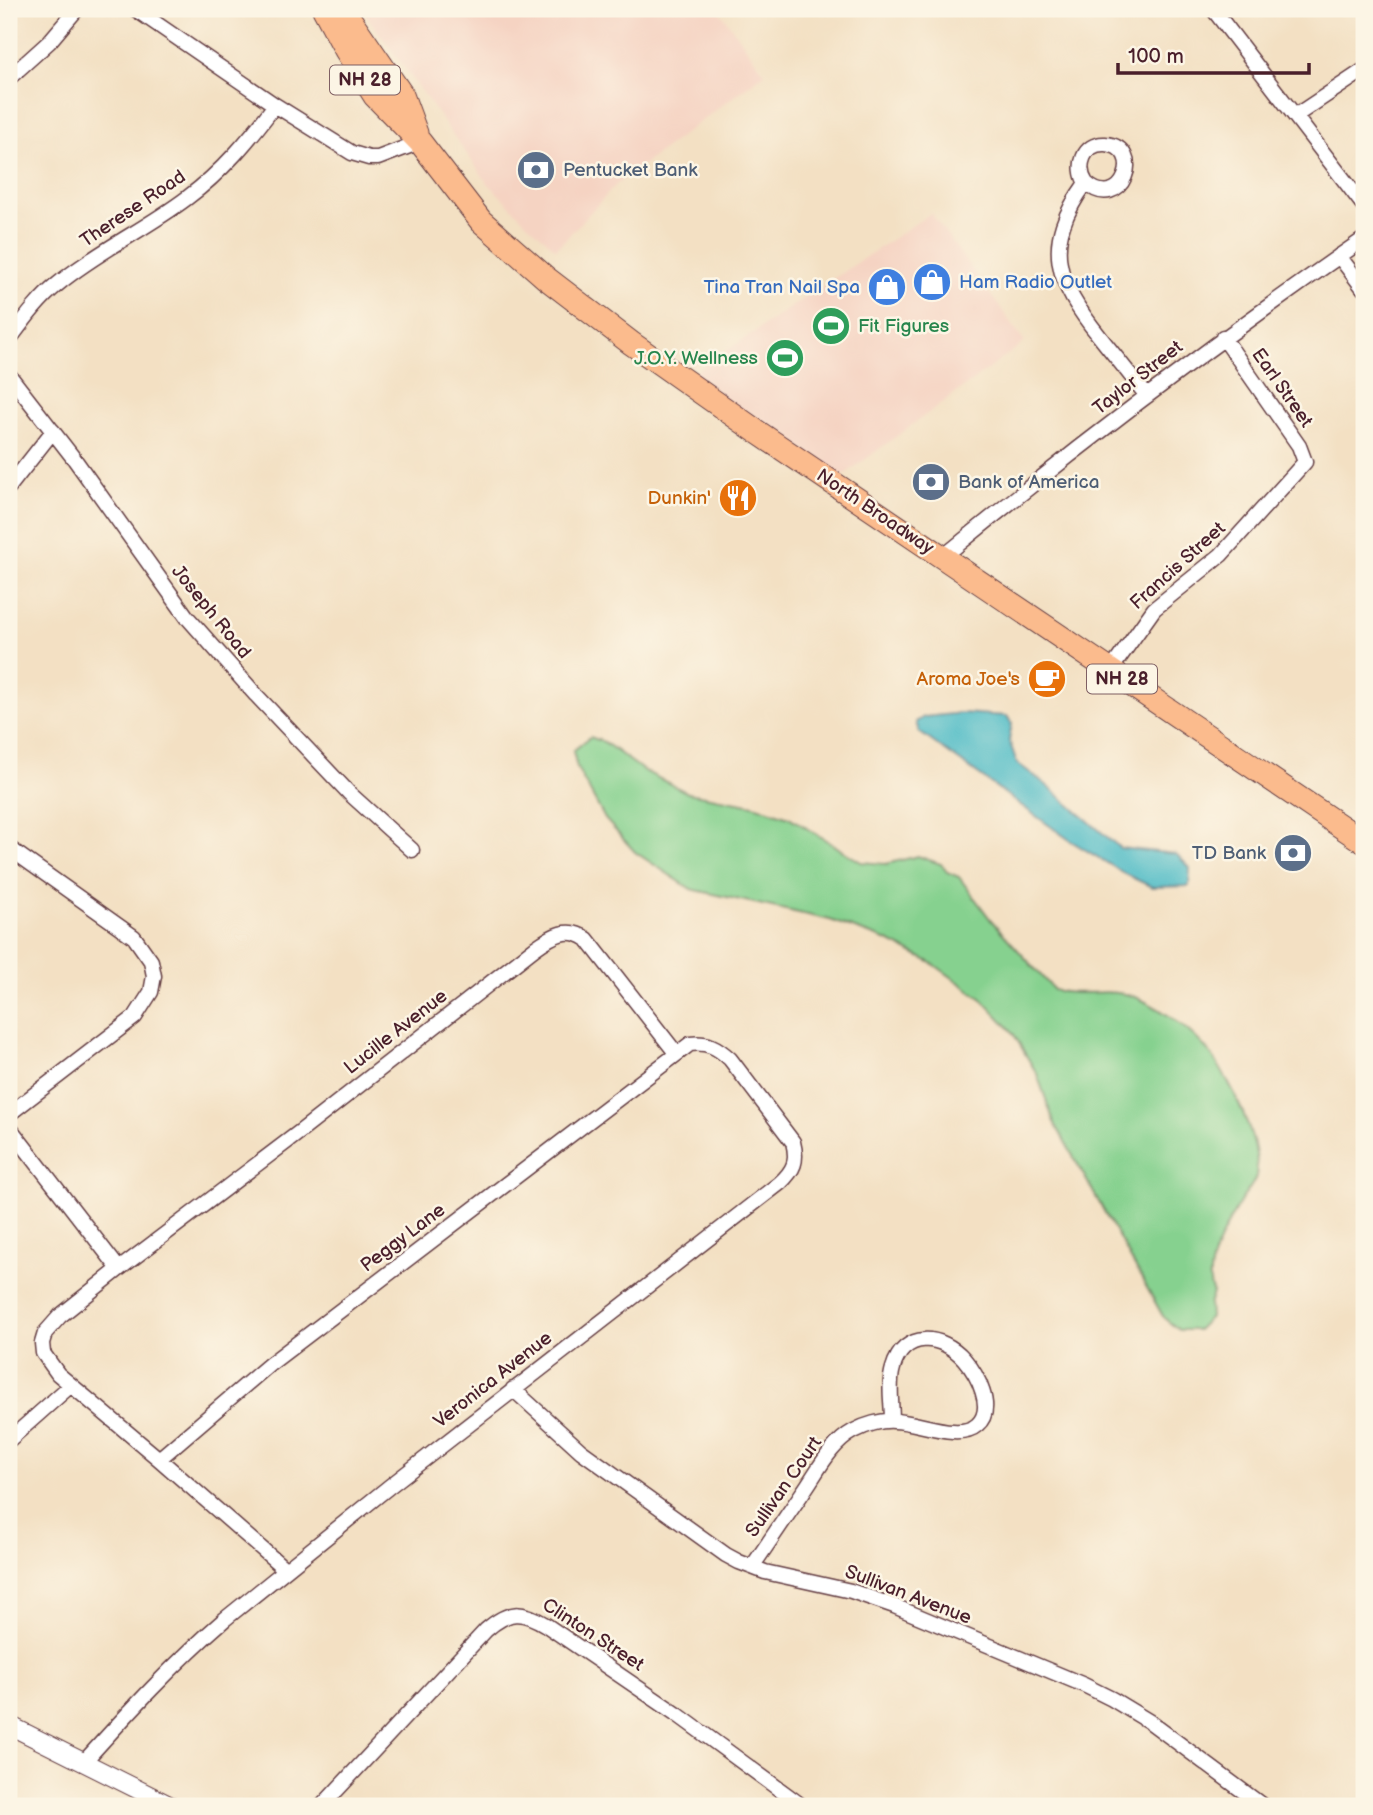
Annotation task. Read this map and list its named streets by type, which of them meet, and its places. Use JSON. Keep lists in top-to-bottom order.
{
  "streets": {
    "main road": ["NH 28", "North Broadway"],
    "street": [
      "Therese Road",
      "Taylor Street",
      "Earl Street",
      "Francis Street",
      "Joseph Road",
      "Lucille Avenue",
      "Peggy Lane",
      "Veronica Avenue",
      "Sullivan Court",
      "Sullivan Avenue",
      "Clinton Street"
    ]
  },
  "crossings": [
    ["Taylor Street", "Earl Street"],
    ["Taylor Street", "North Broadway"],
    ["Earl Street", "Francis Street"],
    ["North Broadway", "Francis Street"],
    ["Lucille Avenue", "Peggy Lane"],
    ["Lucille Avenue", "Veronica Avenue"],
    ["Peggy Lane", "Veronica Avenue"],
    ["Veronica Avenue", "Sullivan Avenue"],
    ["Sullivan Court", "Sullivan Avenue"]
  ],
  "places": {
    "bank": ["Pentucket Bank", "Bank of America", "TD Bank"],
    "shop": ["Ham Radio Outlet", "Tina Tran Nail Spa"],
    "sports": ["Fit Figures", "J.O.Y. Wellness"],
    "restaurant": ["Dunkin'"],
    "cafe": ["Aroma Joe's"]
  },
  "scale_bar": "100 m"
}
